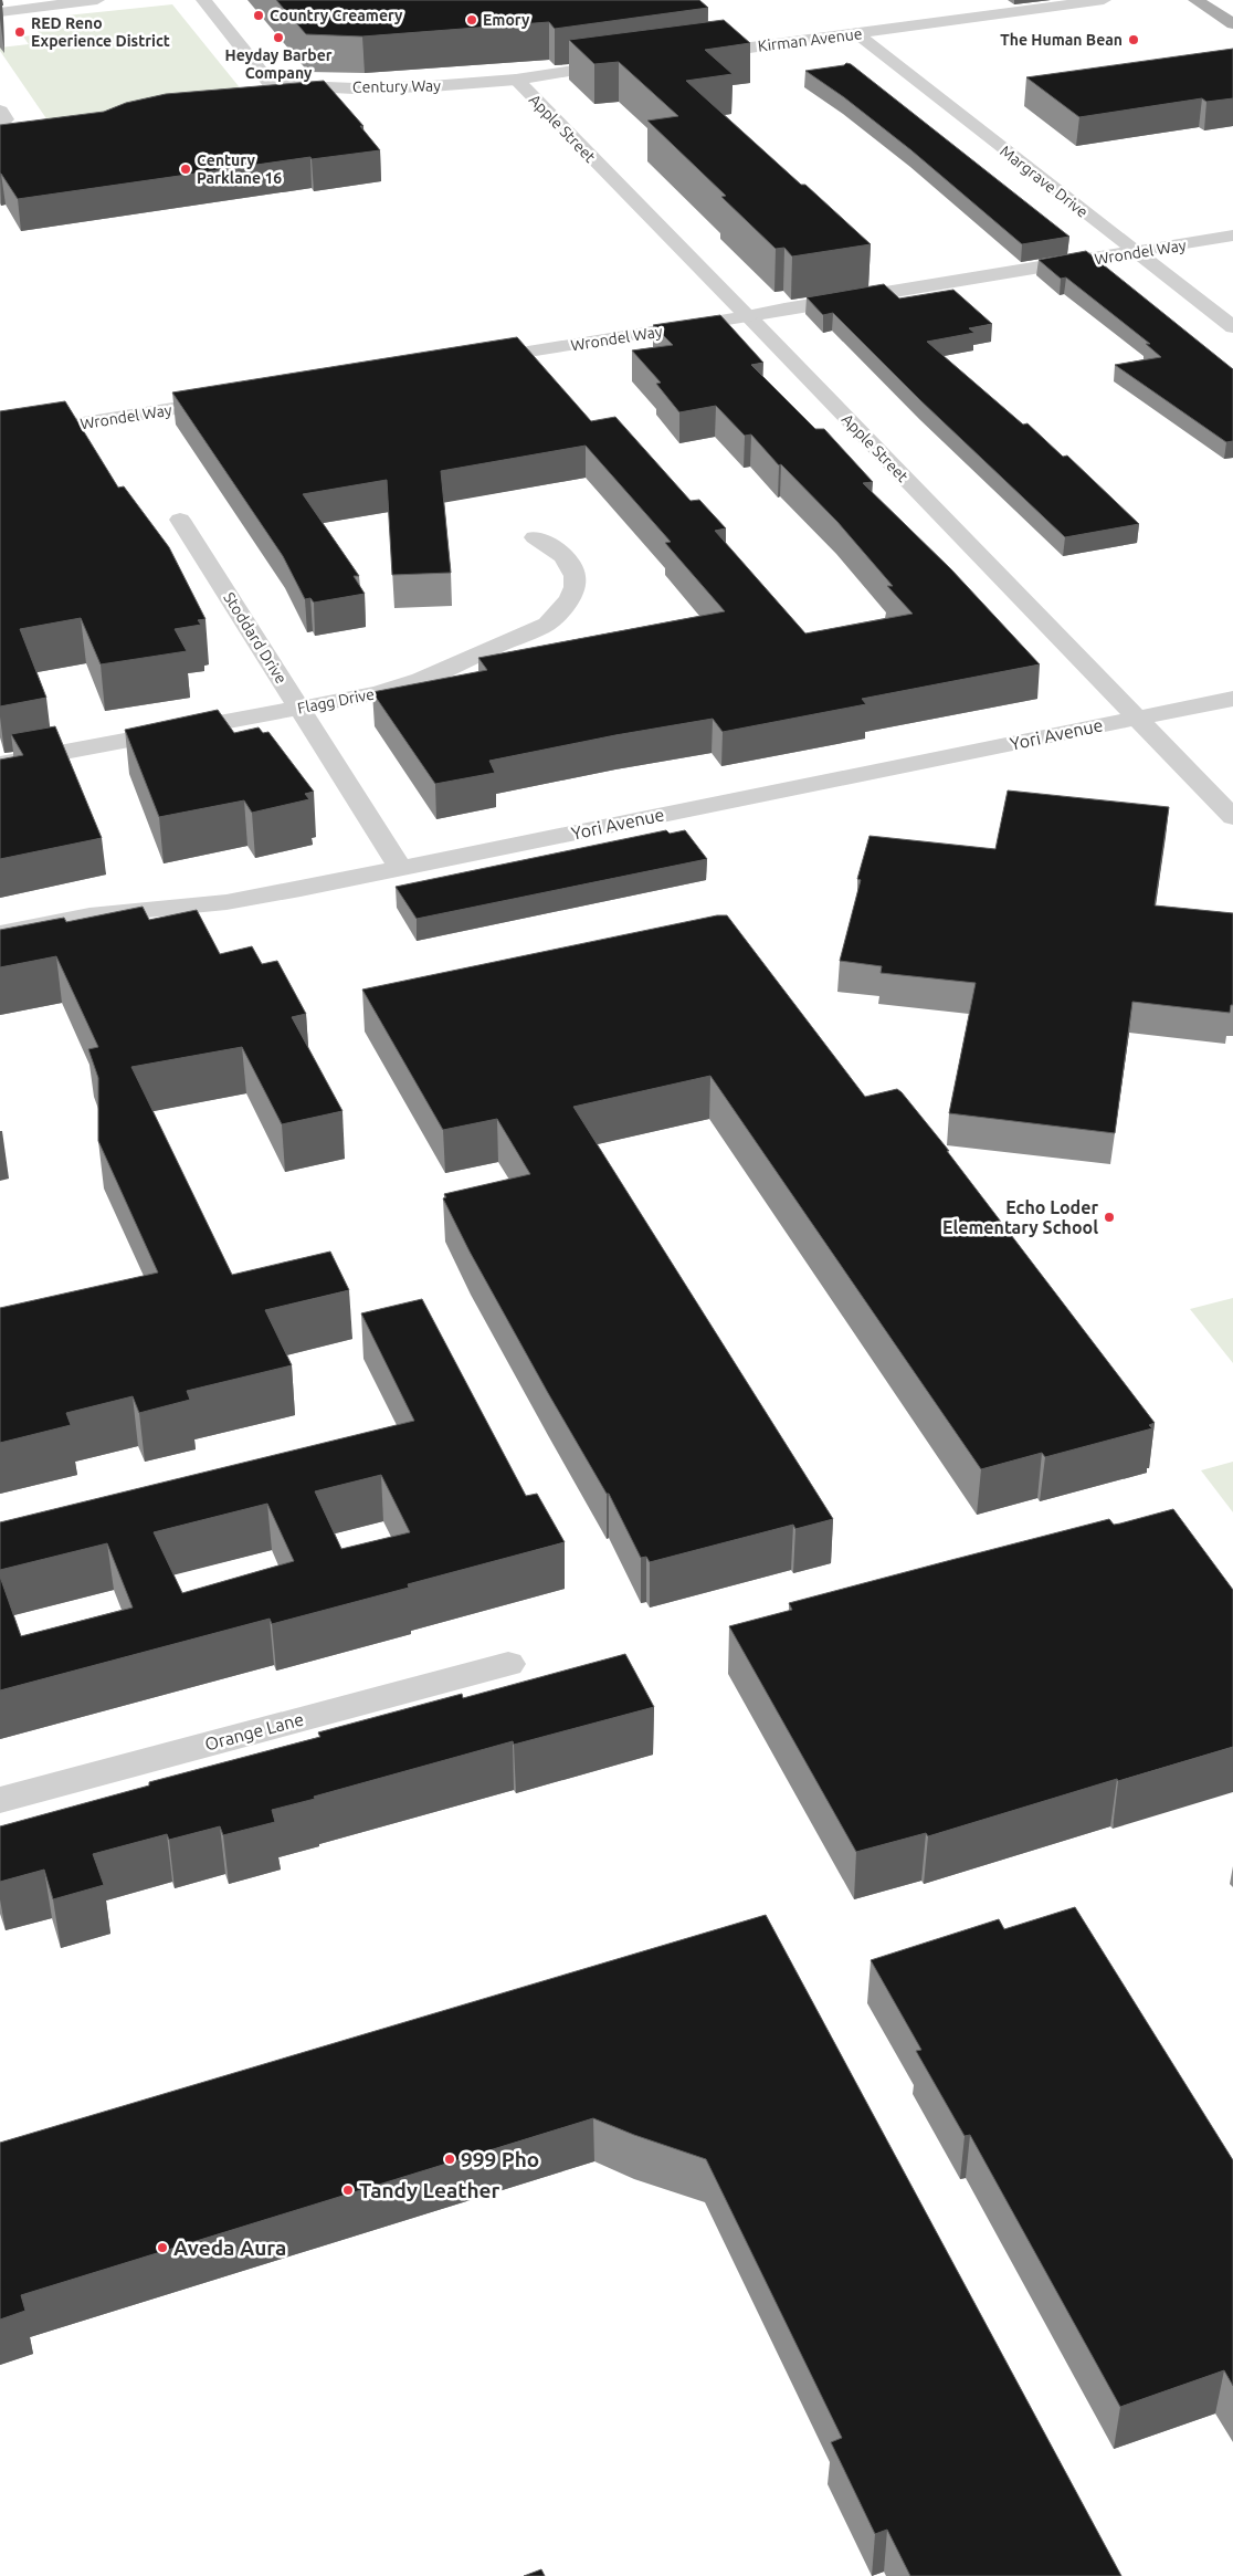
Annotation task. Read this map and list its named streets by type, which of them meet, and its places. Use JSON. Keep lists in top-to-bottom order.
{
  "streets": {
    "street": [
      "Kirman Avenue",
      "Century Way",
      "Apple Street",
      "Margrave Drive",
      "Wrondel Way",
      "Stoddard Drive",
      "Flagg Drive",
      "Yori Avenue",
      "Orange Lane"
    ]
  },
  "crossings": [
    ["Kirman Avenue", "Margrave Drive"],
    ["Century Way", "Apple Street"],
    ["Apple Street", "Wrondel Way"],
    ["Apple Street", "Yori Avenue"],
    ["Margrave Drive", "Wrondel Way"],
    ["Stoddard Drive", "Flagg Drive"],
    ["Stoddard Drive", "Yori Avenue"]
  ],
  "places": [
    "Country Creamery",
    "Emory",
    "RED Reno Experience District",
    "Heyday Barber Company",
    "The Human Bean",
    "Century Parklane 16",
    "Echo Loder Elementary School",
    "999 Pho",
    "Tandy Leather",
    "Aveda Aura"
  ]
}
